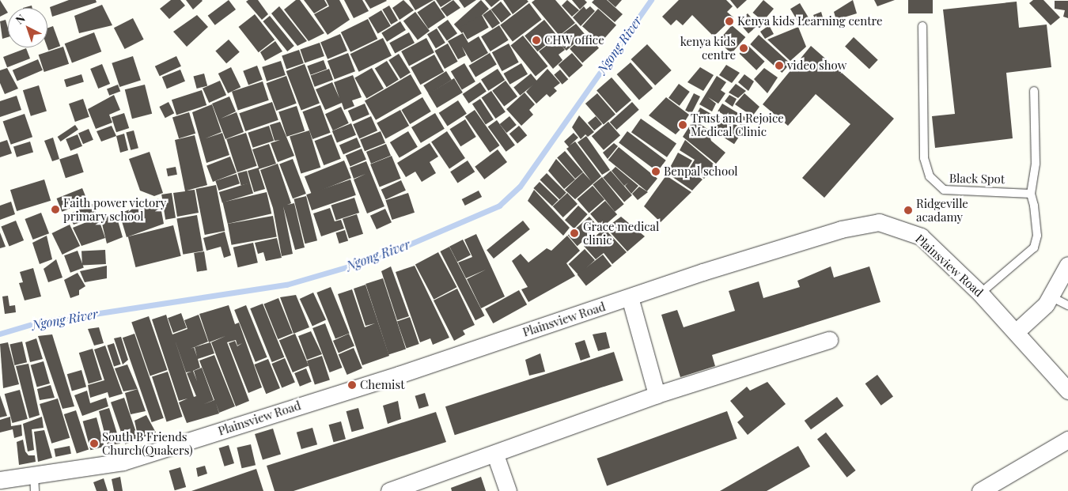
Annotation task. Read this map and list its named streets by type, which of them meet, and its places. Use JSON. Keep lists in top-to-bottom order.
{
  "streets": {
    "street": ["Plainsview Road"],
    "lane": ["Black Spot"]
  },
  "water": ["Ngong River"],
  "places": [
    "Kenya kids Learning centre",
    "CHW office",
    "kenya kids centre",
    "video show",
    "Trust and Rejoice Medical Clinic",
    "Benpal school",
    "Faith power victory primary school",
    "Ridgeville acadamy",
    "Grace medical clinic",
    "Chemist",
    "South B Friends Church(Quakers)"
  ],
  "north": "top left"
}
